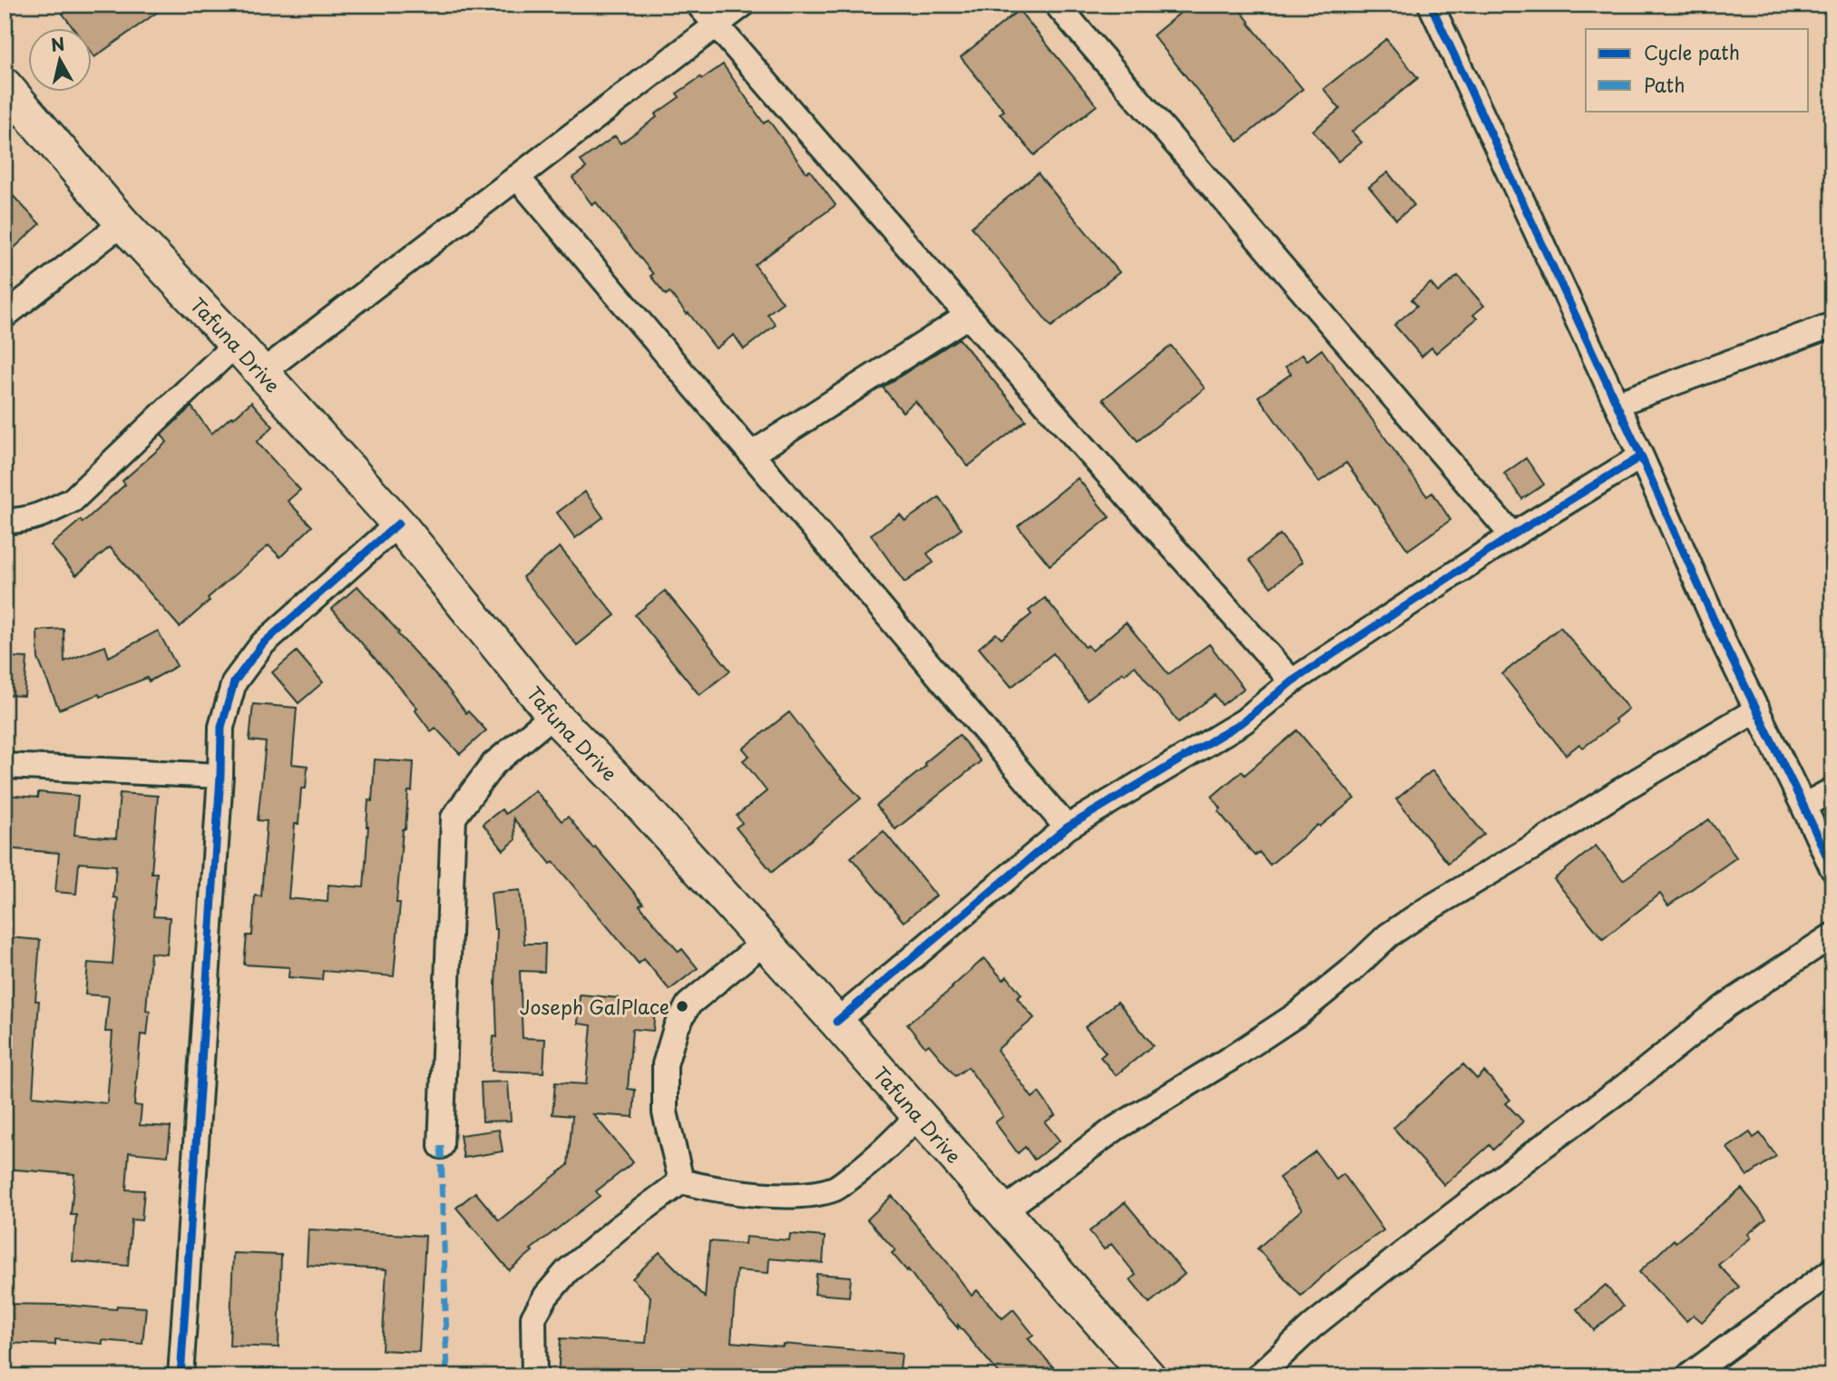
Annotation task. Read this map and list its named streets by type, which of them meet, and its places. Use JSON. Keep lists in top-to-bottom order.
{
  "streets": {
    "main road": ["Tafuna Drive"]
  },
  "places": ["Joseph GalPlace"],
  "legend": ["Cycle path", "Path"],
  "north": "top"
}
